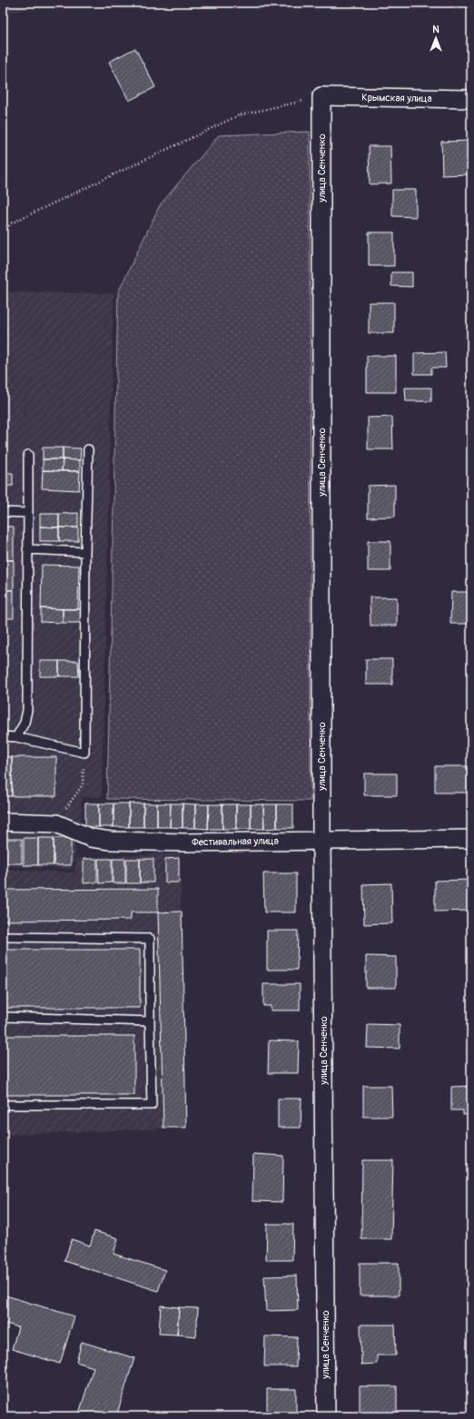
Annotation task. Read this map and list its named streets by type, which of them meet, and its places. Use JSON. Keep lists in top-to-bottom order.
{
  "streets": {
    "street": ["Крымская улица", "улица Сенченко", "Фестивальная улица"]
  },
  "crossings": [
    ["Крымская улица", "улица Сенченко"],
    ["улица Сенченко", "Фестивальная улица"]
  ],
  "north": "top"
}
